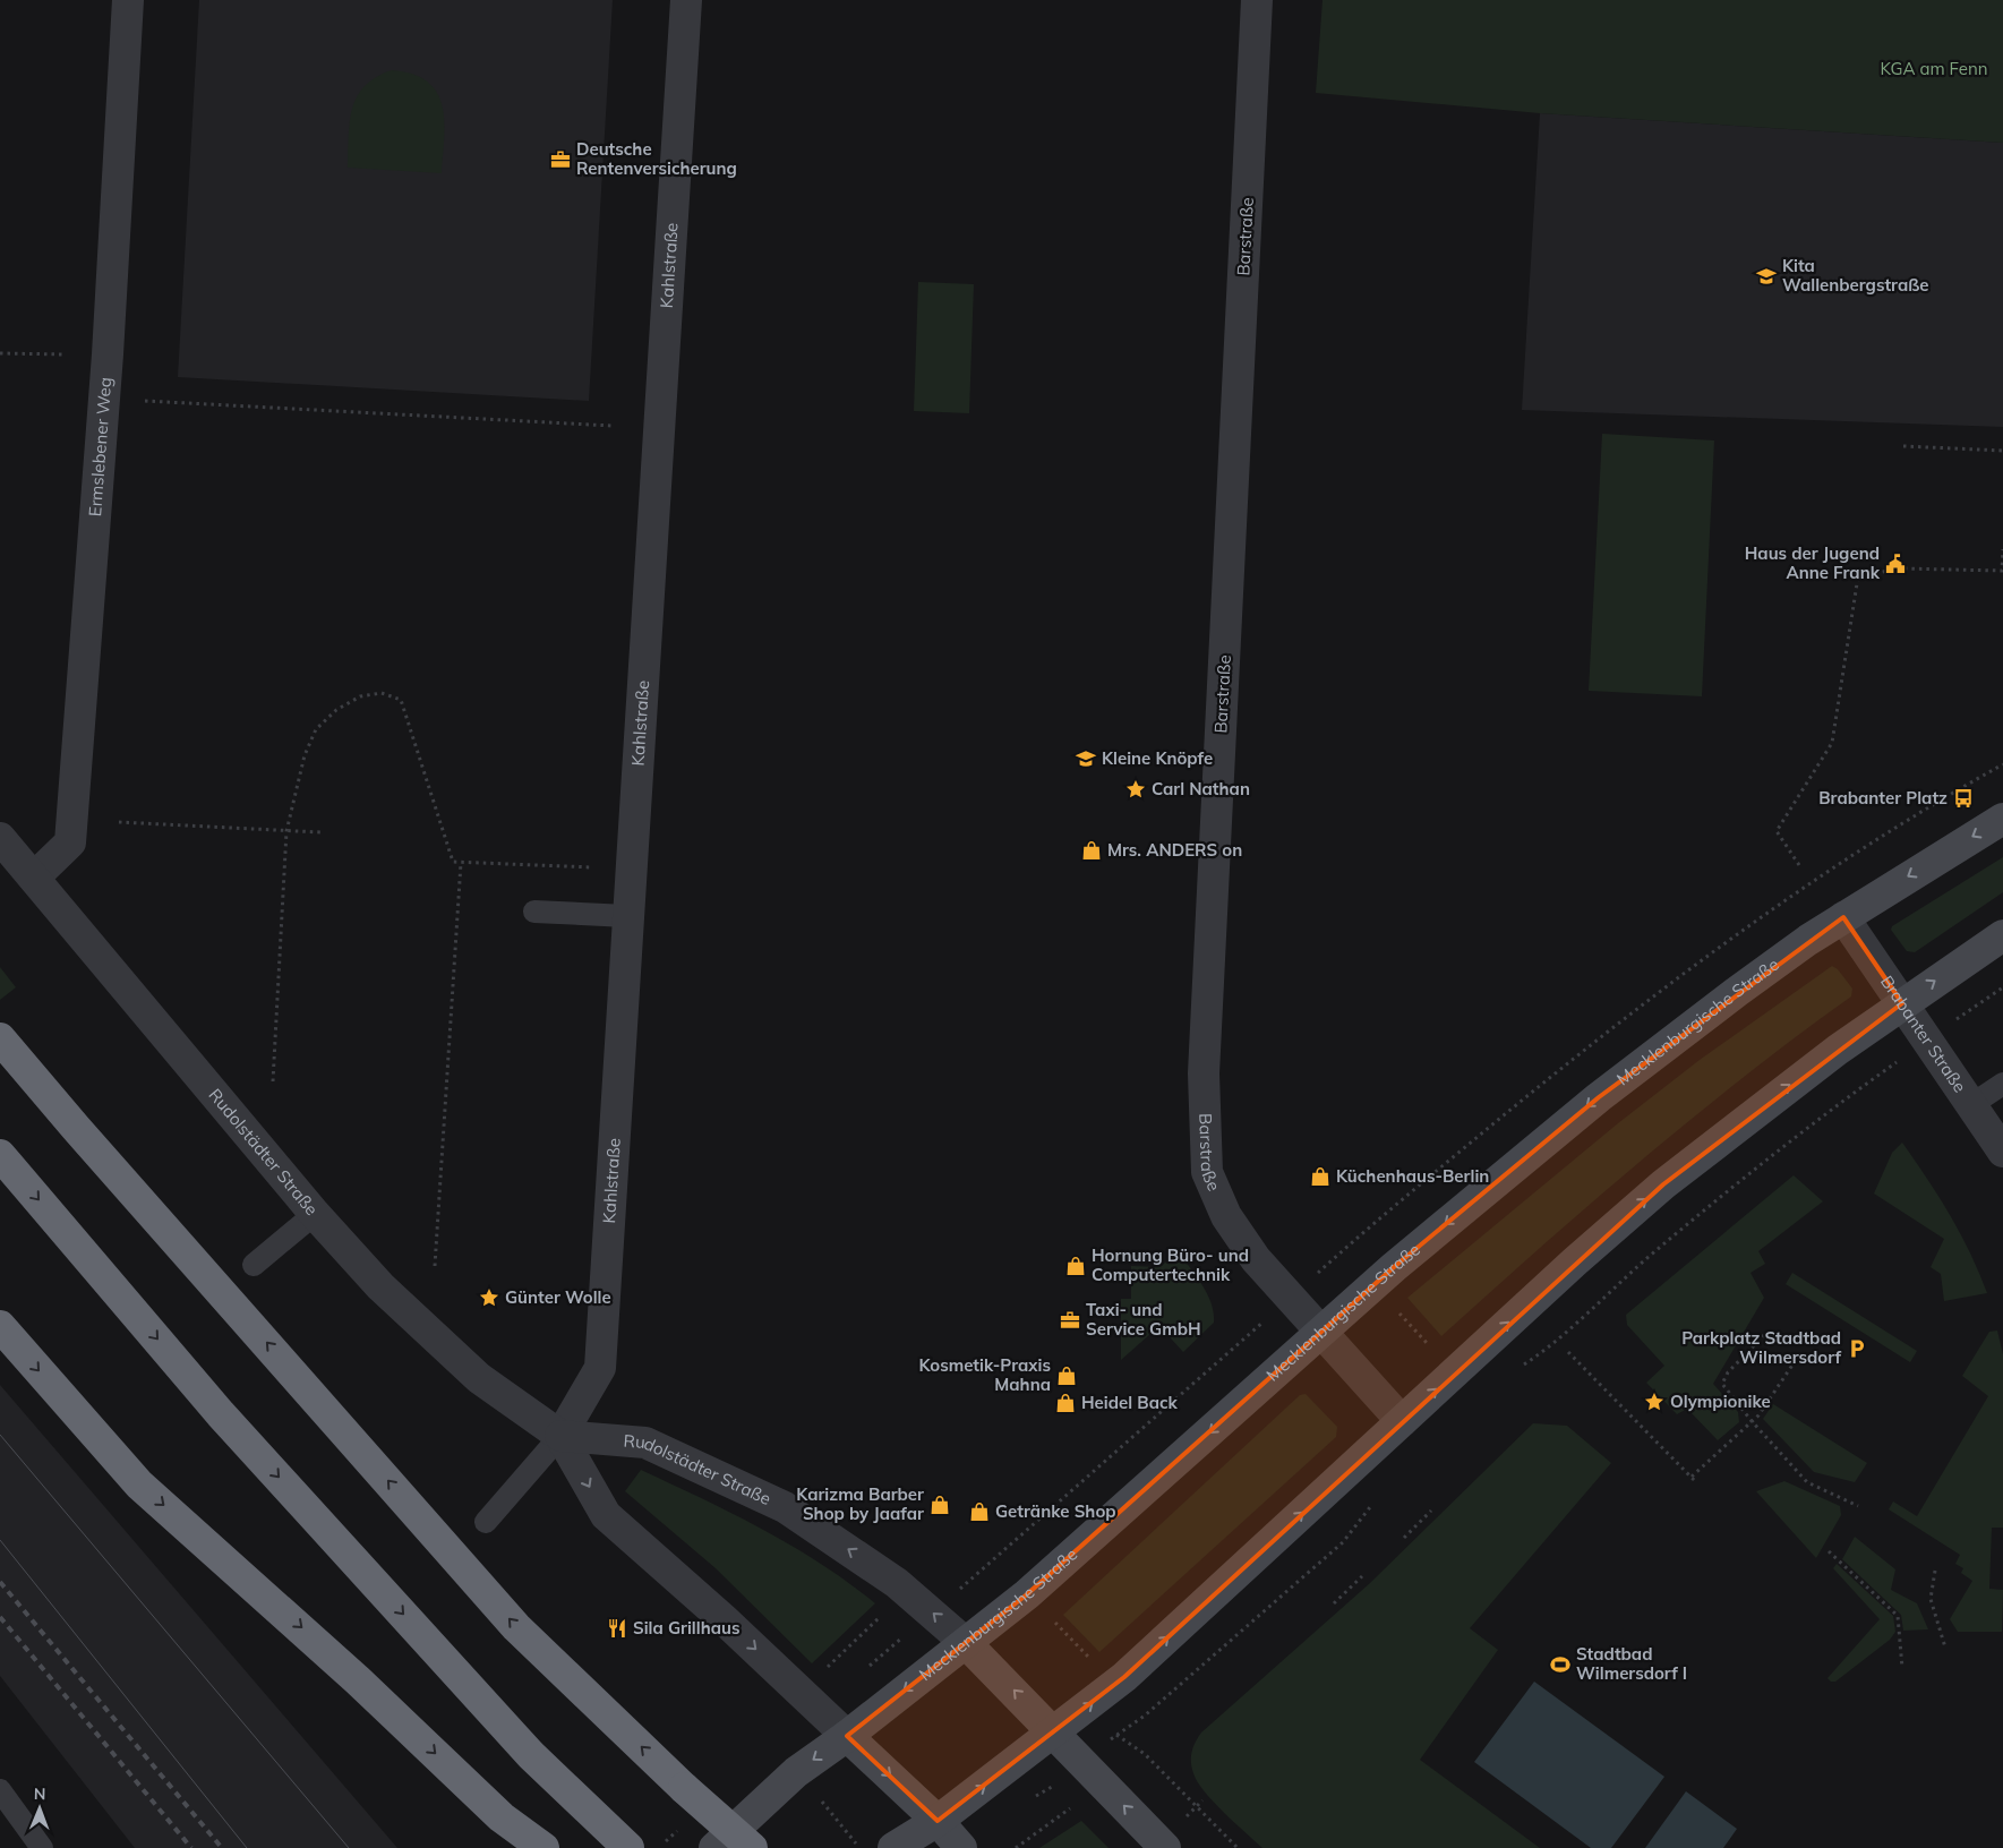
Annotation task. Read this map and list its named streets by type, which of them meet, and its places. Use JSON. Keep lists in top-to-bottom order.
{
  "streets": {
    "main road": ["Mecklenburgische Straße", "Rudolstädter Straße"],
    "street": [
      "Barstraße",
      "Kahlstraße",
      "Ermslebener Weg",
      "Brabanter Straße"
    ]
  },
  "crossings": [
    ["Barstraße", "Mecklenburgische Straße"],
    ["Kahlstraße", "Rudolstädter Straße"],
    ["Ermslebener Weg", "Rudolstädter Straße"],
    ["Mecklenburgische Straße", "Brabanter Straße"],
    ["Mecklenburgische Straße", "Rudolstädter Straße"]
  ],
  "parks": ["KGA am Fenn"],
  "places": {
    "office": ["Deutsche Rentenversicherung", "Taxi- und Service GmbH"],
    "school or university": ["Kita Wallenbergstraße", "Kleine Knöpfe"],
    "public building": ["Haus der Jugend Anne Frank"],
    "place": ["Carl Nathan", "Günter Wolle", "Olympionike"],
    "bus stop": ["Brabanter Platz"],
    "shop": [
      "Mrs. ANDERS on",
      "Küchenhaus-Berlin",
      "Hornung Büro- und Computertechnik",
      "Kosmetik-Praxis Mahna",
      "Heidel Back",
      "Karizma Barber Shop by Jaafar",
      "Getränke Shop"
    ],
    "parking": ["Parkplatz Stadtbad Wilmersdorf"],
    "restaurant": ["Sila Grillhaus"],
    "sports": ["Stadtbad Wilmersdorf I"]
  },
  "north": "top"
}
